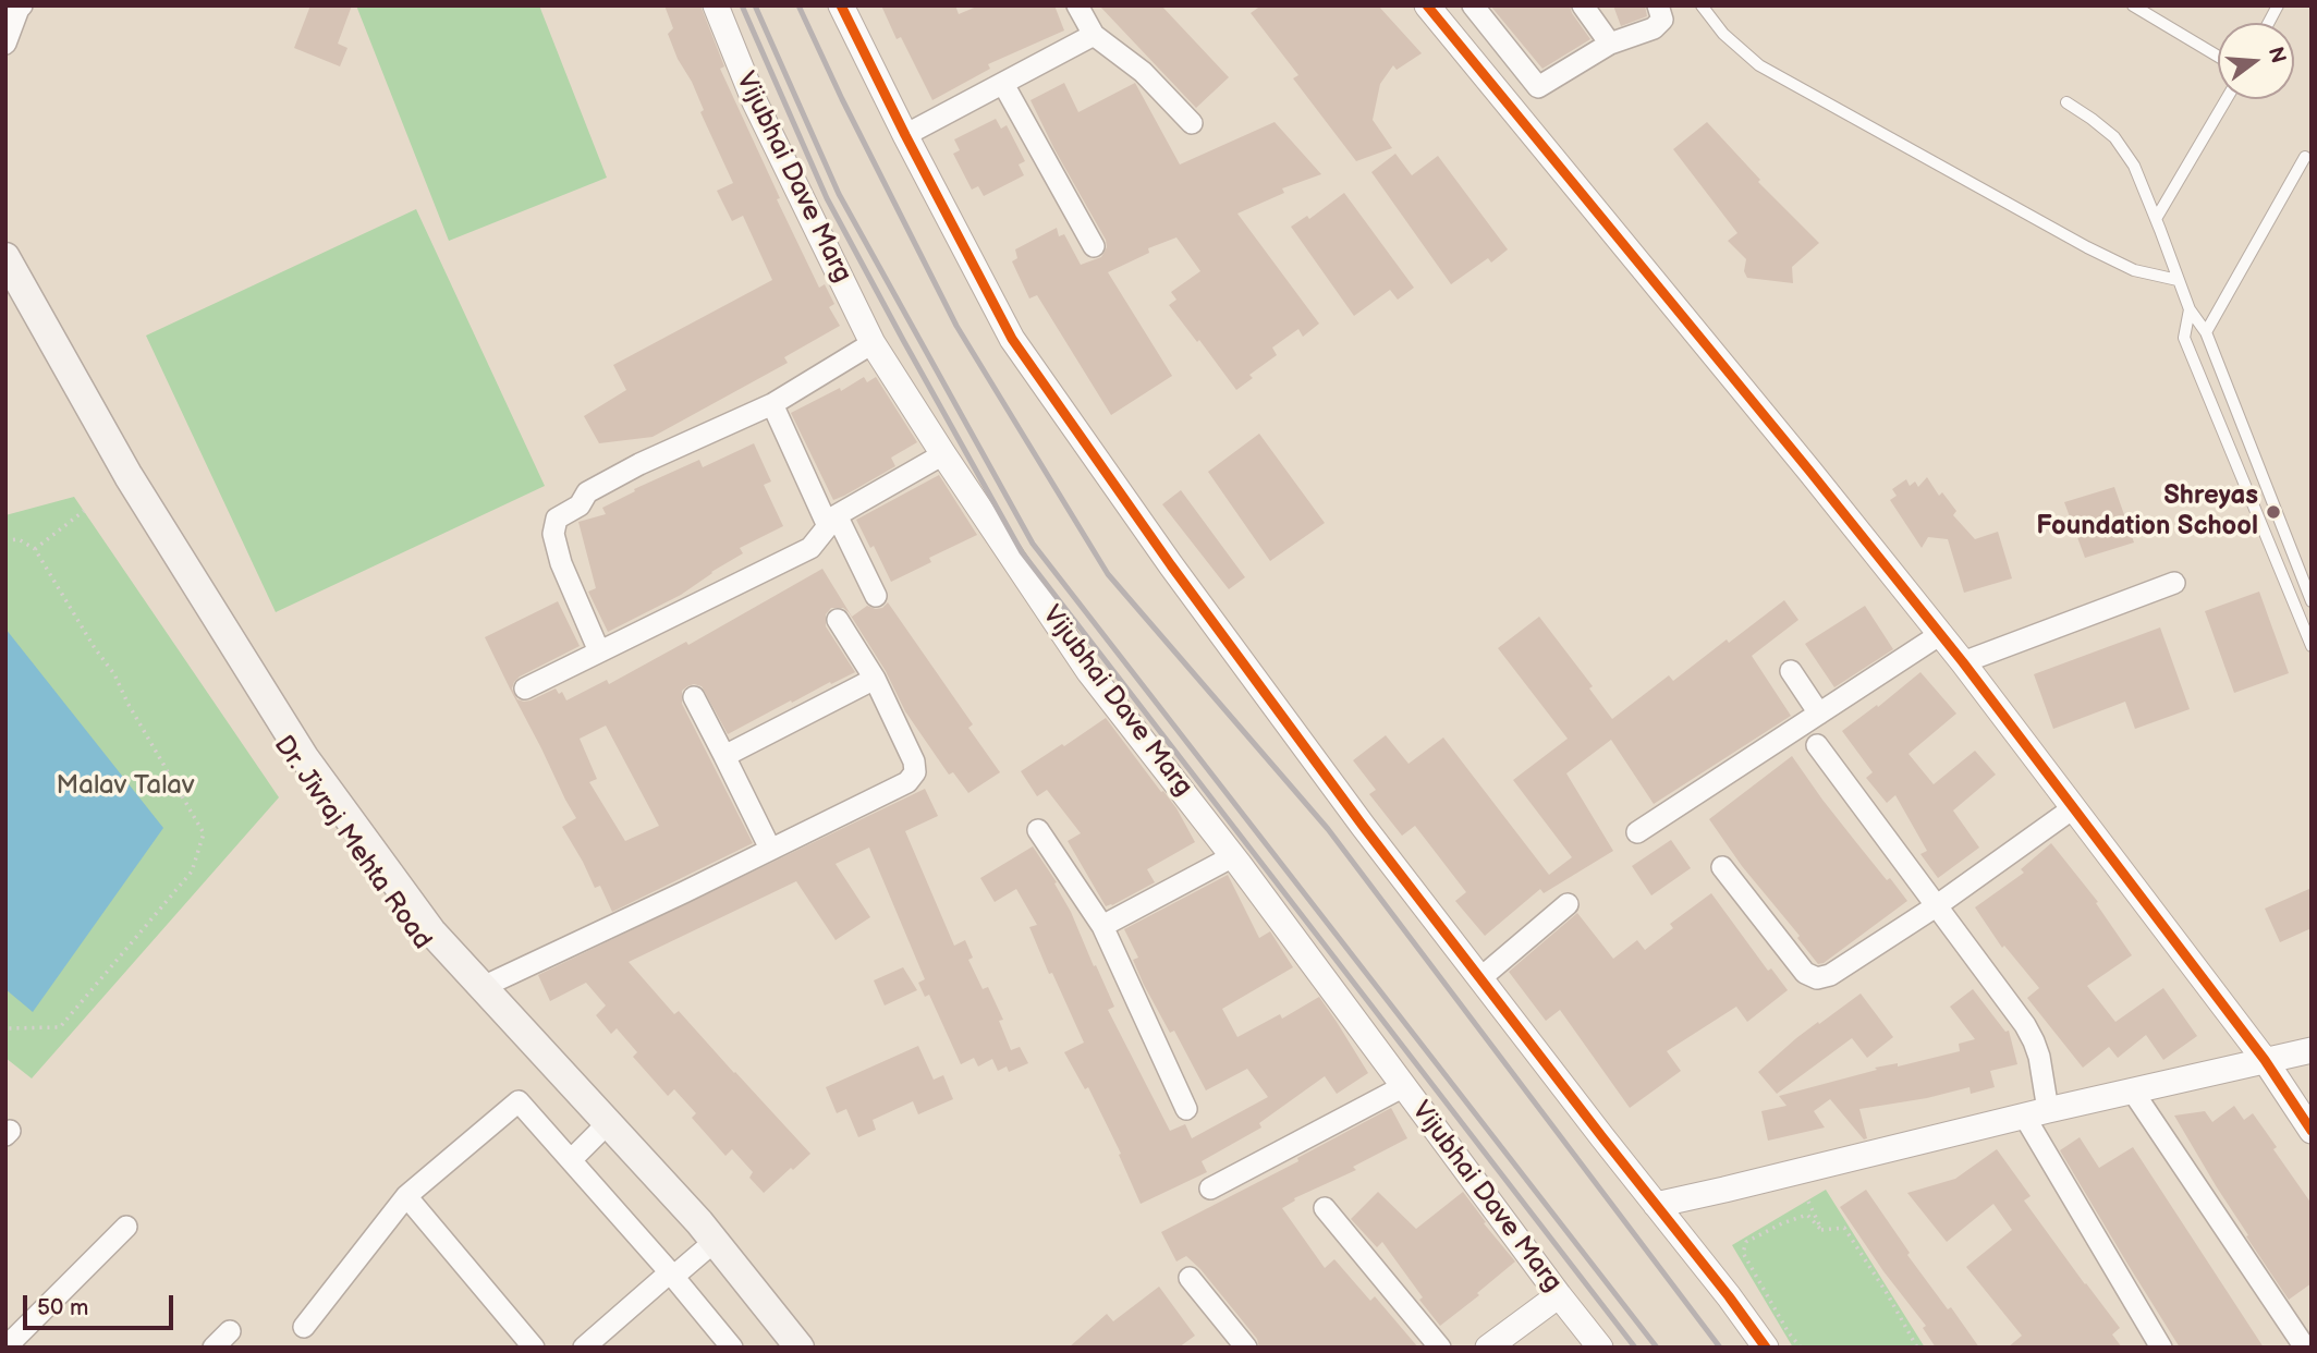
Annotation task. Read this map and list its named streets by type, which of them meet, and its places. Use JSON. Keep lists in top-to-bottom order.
{
  "streets": {
    "main road": ["Dr. Jivraj Mehta Road"],
    "street": ["Vijubhai Dave Marg"]
  },
  "parks": ["Malav Talav"],
  "places": ["Shreyas Foundation School"],
  "scale_bar": "50 m",
  "north": "right"
}
